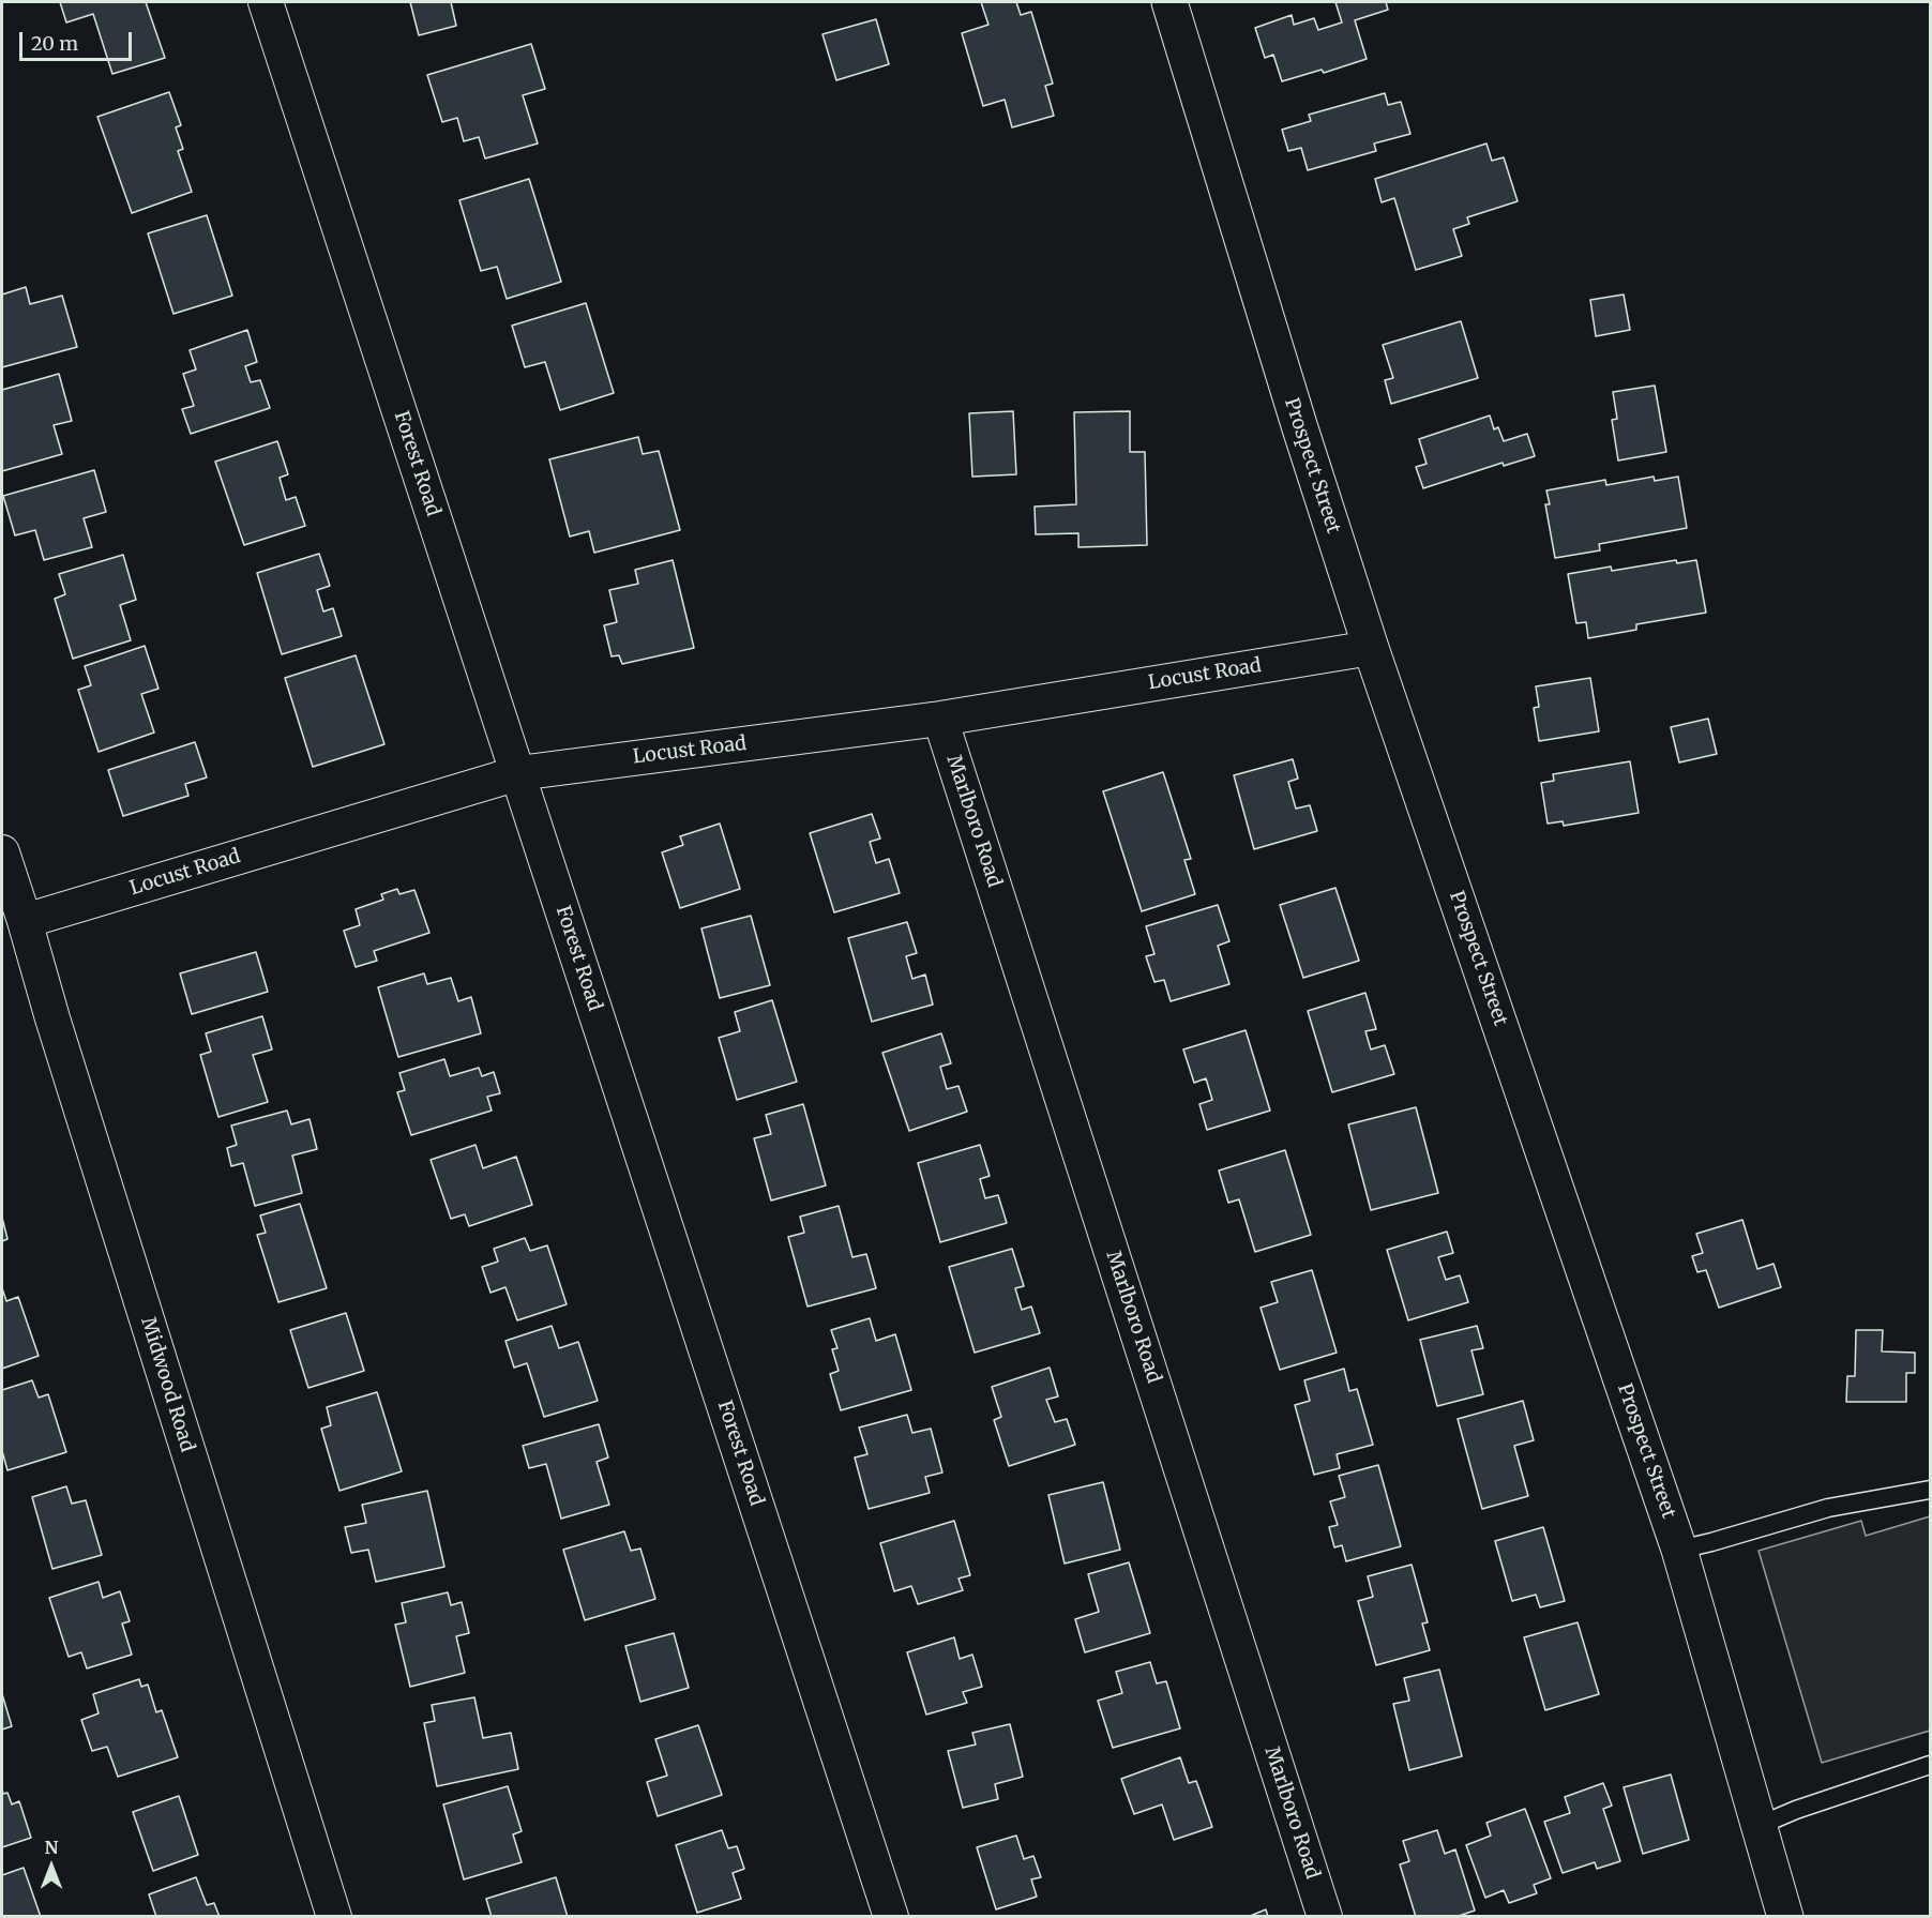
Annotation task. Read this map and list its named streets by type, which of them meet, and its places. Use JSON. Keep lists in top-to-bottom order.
{
  "streets": {
    "main road": ["Prospect Street"],
    "street": [
      "Forest Road",
      "Locust Road",
      "Marlboro Road",
      "Midwood Road"
    ]
  },
  "crossings": [
    ["Forest Road", "Locust Road"],
    ["Prospect Street", "Locust Road"],
    ["Locust Road", "Marlboro Road"],
    ["Locust Road", "Midwood Road"]
  ],
  "scale_bar": "20 m",
  "north": "top"
}
